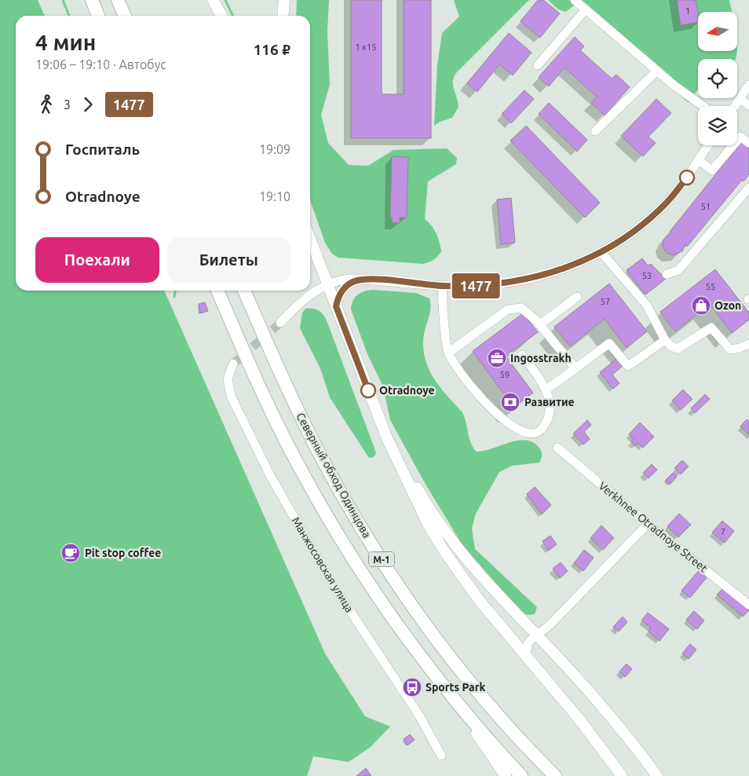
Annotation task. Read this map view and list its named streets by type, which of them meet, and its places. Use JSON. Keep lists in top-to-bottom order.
{
  "streets": {
    "highway": ["Северный обход Одинцова", "М-1"],
    "street": ["Verkhnee Otradnoye Street", "Манжосовская улица"]
  },
  "places": {
    "shop": ["Ozon"],
    "office": ["Ingosstrakh"],
    "other": ["Otradnoye"],
    "bank": ["Развитие"],
    "cafe": ["Pit stop coffee"],
    "bus stop": ["Sports Park"]
  },
  "lines": ["bus line 1477"],
  "house_numbers": [
    "1",
    "1 к15",
    "51",
    "53",
    "55",
    "57",
    "59",
    "7"
  ],
  "north": "left",
  "page": {
    "on_map": "1477",
    "heading": ["4 мин", "19:06 – 19:10 · Автобус", "116 ₽"],
    "legs": ["3", "1477"],
    "list": [
      {
        "name": "Госпиталь",
        "value": "19:09"
      },
      {
        "name": "Otradnoye",
        "value": "19:10"
      }
    ],
    "buttons": ["Поехали", "Билеты"]
  }
}
